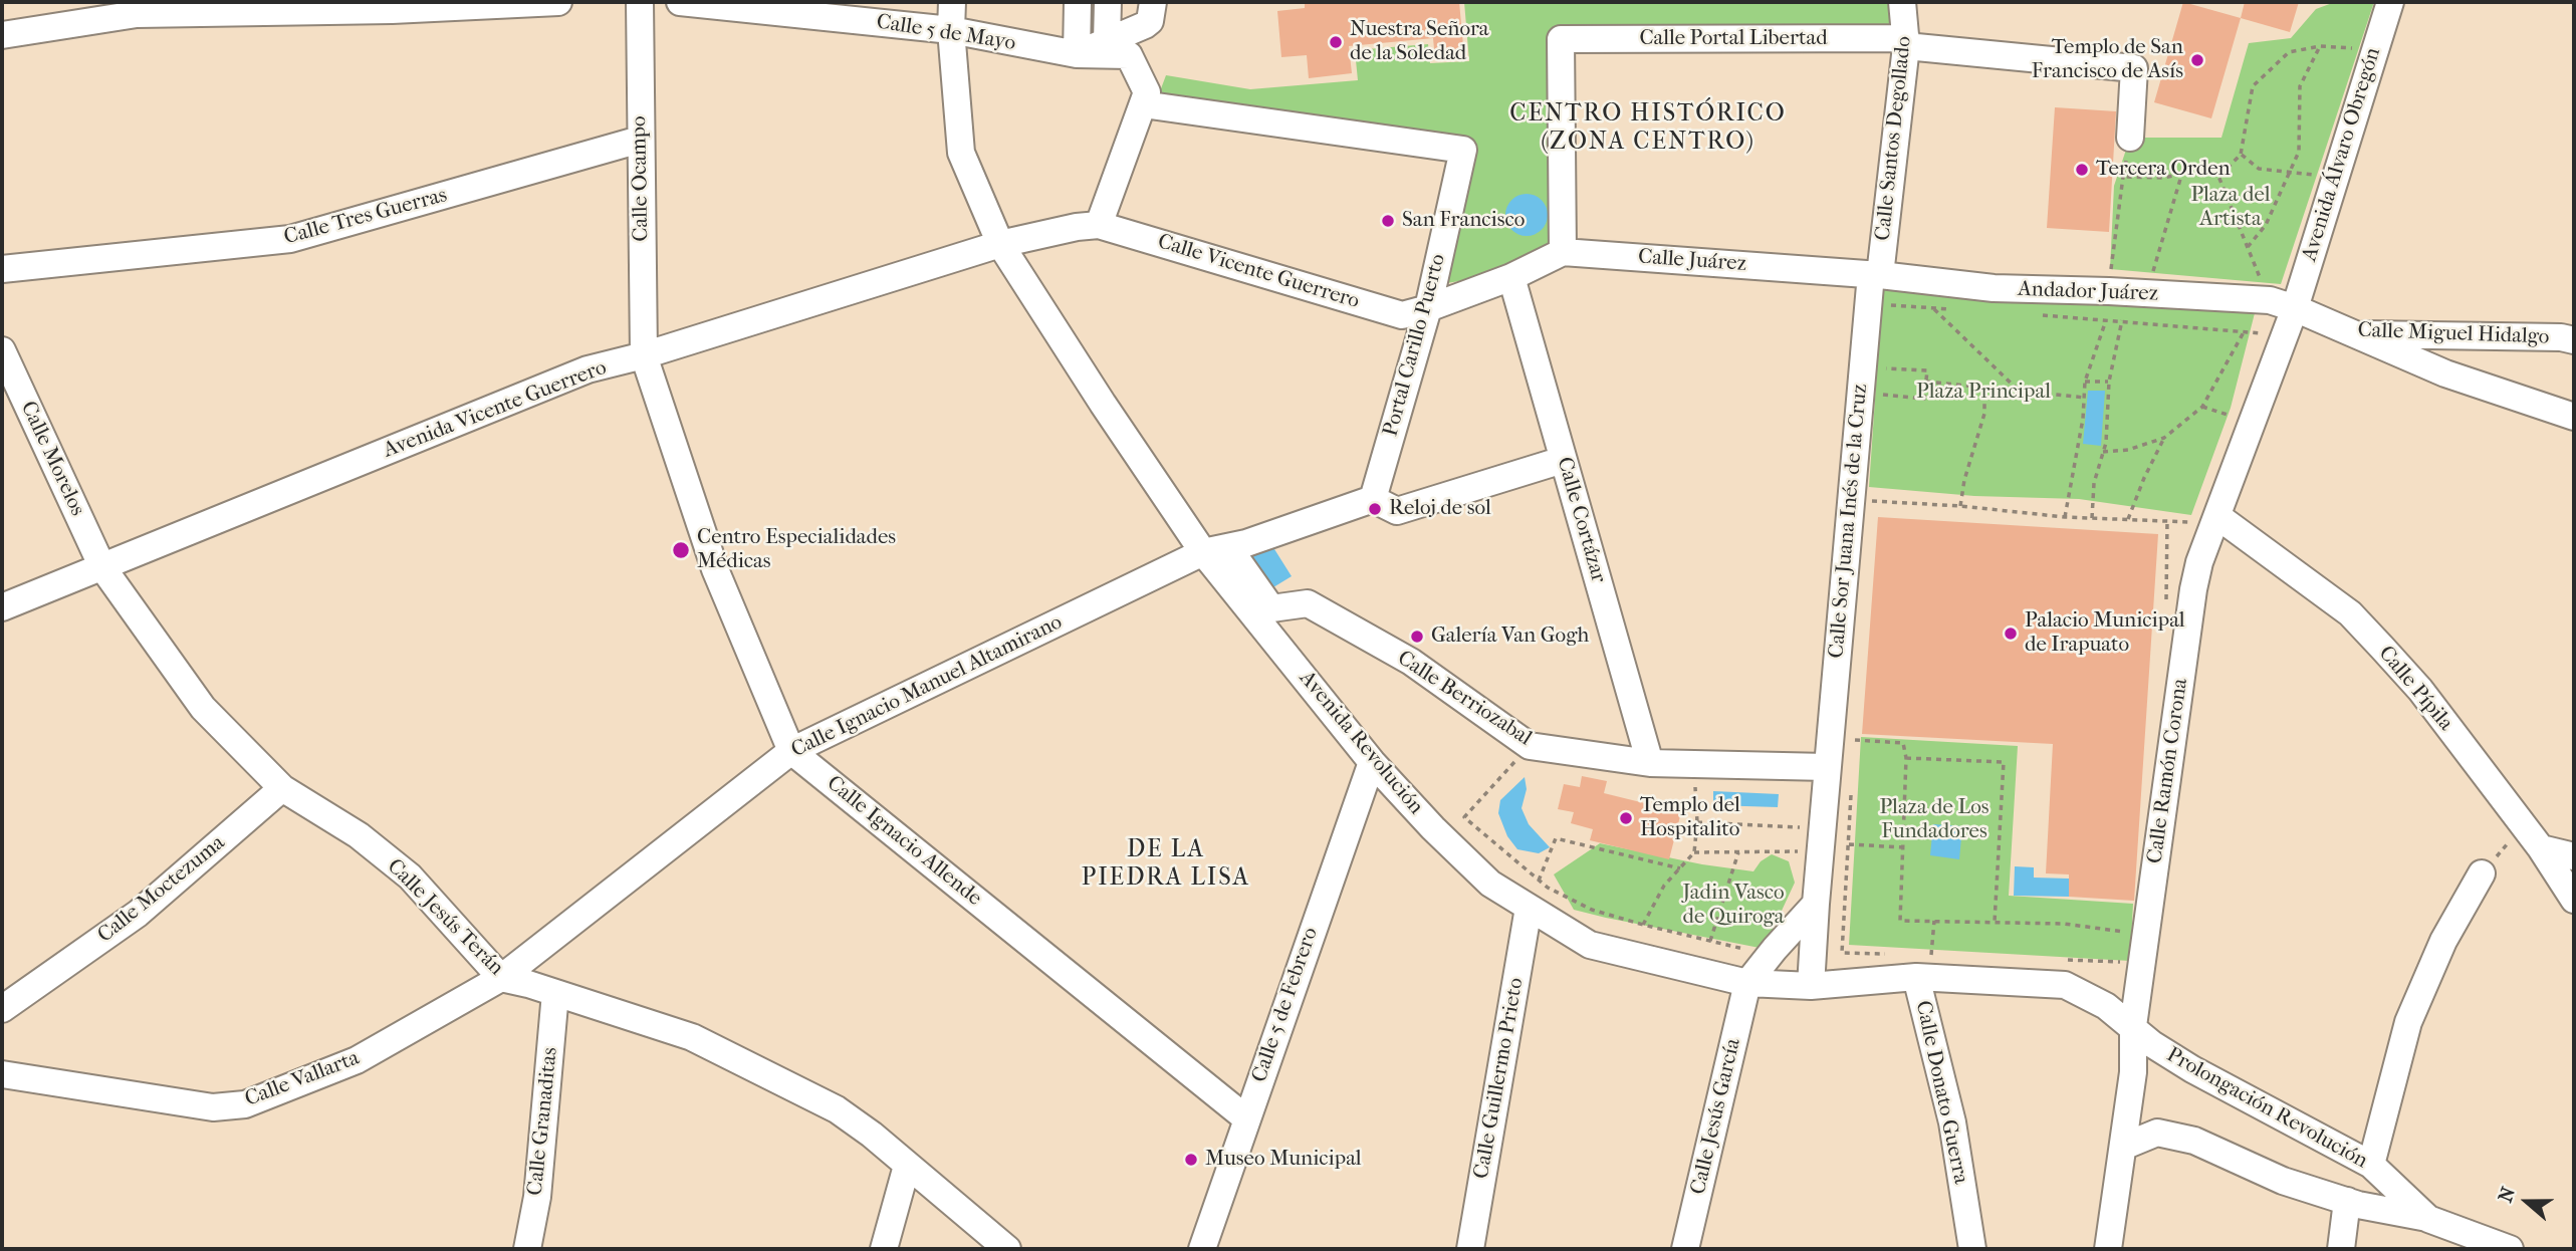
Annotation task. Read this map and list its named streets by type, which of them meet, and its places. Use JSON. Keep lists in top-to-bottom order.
{
  "streets": {
    "street": [
      "Calle 5 de Mayo",
      "Calle Portal Libertad",
      "Calle Santos Degollado",
      "Avenida Álvaro Obregón",
      "Calle Ocampo",
      "Calle Tres Guerras",
      "Calle Juárez",
      "Calle Vicente Guerrero",
      "Andador Juárez",
      "Calle Miguel Hidalgo",
      "Portal Carillo Puerto",
      "Avenida Vicente Guerrero",
      "Calle Morelos",
      "Calle Cortázar",
      "Calle Sor Juana Inés de la Cruz",
      "Calle Ignacio Manuel Altamirano",
      "Calle Pípila",
      "Calle Berriozabal",
      "Avenida Revolución",
      "Calle Ramón Corona",
      "Calle Ignacio Allende",
      "Calle Moctezuma",
      "Calle Jesús Terán",
      "Calle 5 de Febrero",
      "Calle Guillermo Prieto",
      "Calle Vallarta",
      "Calle Donato Guerra",
      "Prolongación Revolución",
      "Calle Jesús García",
      "Calle Granaditas"
    ]
  },
  "crossings": [
    ["Calle 5 de Mayo", "Avenida Revolución"],
    ["Calle Portal Libertad", "Calle Santos Degollado"],
    ["Calle Portal Libertad", "Calle Juárez"],
    ["Calle Santos Degollado", "Calle Juárez"],
    ["Calle Santos Degollado", "Andador Juárez"],
    ["Calle Santos Degollado", "Calle Sor Juana Inés de la Cruz"],
    ["Avenida Álvaro Obregón", "Andador Juárez"],
    ["Avenida Álvaro Obregón", "Calle Miguel Hidalgo"],
    ["Avenida Álvaro Obregón", "Calle Ramón Corona"],
    ["Calle Ocampo", "Calle Tres Guerras"],
    ["Calle Ocampo", "Avenida Vicente Guerrero"],
    ["Calle Ocampo", "Calle Ignacio Allende"],
    ["Calle Juárez", "Calle Vicente Guerrero"],
    ["Calle Juárez", "Andador Juárez"],
    ["Calle Juárez", "Calle Cortázar"],
    ["Calle Juárez", "Calle Sor Juana Inés de la Cruz"],
    ["Calle Vicente Guerrero", "Portal Carillo Puerto"],
    ["Calle Vicente Guerrero", "Avenida Vicente Guerrero"],
    ["Calle Vicente Guerrero", "Calle Cortázar"],
    ["Calle Vicente Guerrero", "Avenida Revolución"],
    ["Andador Juárez", "Calle Miguel Hidalgo"],
    ["Andador Juárez", "Calle Sor Juana Inés de la Cruz"],
    ["Andador Juárez", "Calle Ramón Corona"],
    ["Calle Miguel Hidalgo", "Calle Ramón Corona"],
    ["Portal Carillo Puerto", "Calle Ignacio Manuel Altamirano"],
    ["Avenida Vicente Guerrero", "Calle Morelos"],
    ["Avenida Vicente Guerrero", "Avenida Revolución"],
    ["Avenida Vicente Guerrero", "Calle Ignacio Allende"],
    ["Avenida Vicente Guerrero", "Calle Jesús Terán"],
    ["Calle Morelos", "Calle Jesús Terán"],
    ["Calle Cortázar", "Calle Berriozabal"],
    ["Calle Sor Juana Inés de la Cruz", "Calle Berriozabal"],
    ["Calle Sor Juana Inés de la Cruz", "Avenida Revolución"],
    ["Calle Ignacio Manuel Altamirano", "Calle Berriozabal"],
    ["Calle Ignacio Manuel Altamirano", "Avenida Revolución"],
    ["Calle Ignacio Manuel Altamirano", "Calle Ignacio Allende"],
    ["Calle Ignacio Manuel Altamirano", "Calle Jesús Terán"],
    ["Calle Ignacio Manuel Altamirano", "Calle Vallarta"],
    ["Calle Pípila", "Calle Ramón Corona"],
    ["Calle Berriozabal", "Avenida Revolución"],
    ["Avenida Revolución", "Calle Ramón Corona"],
    ["Avenida Revolución", "Calle 5 de Febrero"],
    ["Avenida Revolución", "Calle Guillermo Prieto"],
    ["Avenida Revolución", "Calle Donato Guerra"],
    ["Avenida Revolución", "Prolongación Revolución"],
    ["Avenida Revolución", "Calle Jesús García"],
    ["Calle Ramón Corona", "Prolongación Revolución"],
    ["Calle Ignacio Allende", "Calle 5 de Febrero"],
    ["Calle Moctezuma", "Calle Jesús Terán"],
    ["Calle Jesús Terán", "Calle Vallarta"],
    ["Calle Jesús Terán", "Calle Granaditas"]
  ],
  "districts": ["CENTRO HISTÓRICO (ZONA CENTRO)", "DE LA PIEDRA LISA"],
  "parks": [
    "Plaza del Artista",
    "Plaza Principal",
    "Plaza de Los Fundadores",
    "Jadin Vasco de Quiroga"
  ],
  "places": [
    "Nuestra Señora de la Soledad",
    "Templo de San Francisco de Asís",
    "Tercera Orden",
    "San Francisco",
    "Reloj de sol",
    "Centro Especialidades Médicas",
    "Palacio Municipal de Irapuato",
    "Galería Van Gogh",
    "Templo del Hospitalito",
    "Museo Municipal"
  ],
  "north": "left"
}
